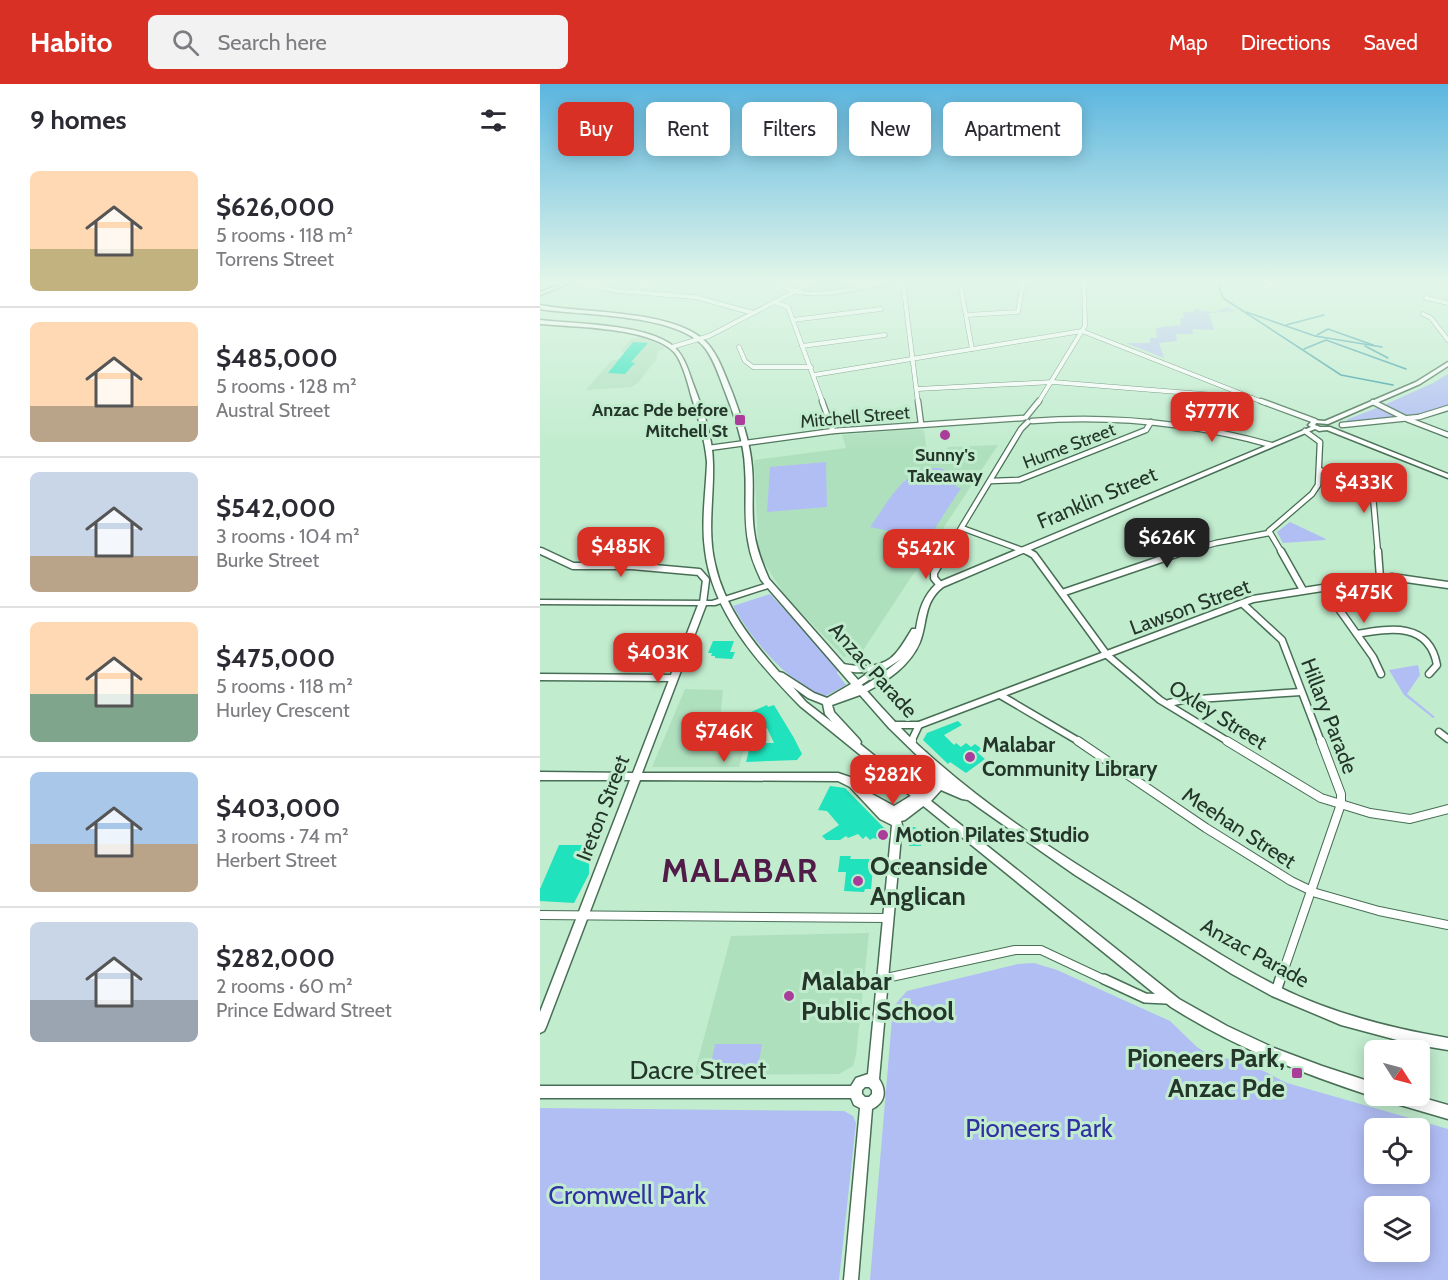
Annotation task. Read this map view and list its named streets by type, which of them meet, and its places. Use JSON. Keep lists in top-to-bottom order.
{
  "streets": {
    "main road": ["Anzac Parade"],
    "street": [
      "Mitchell Street",
      "Hume Street",
      "Franklin Street",
      "Lawson Street",
      "Oxley Street",
      "Hillary Parade",
      "Ireton Street",
      "Meehan Street",
      "Dacre Street"
    ]
  },
  "crossings": [
    ["Mitchell Street", "Hume Street"],
    ["Mitchell Street", "Franklin Street"],
    ["Mitchell Street", "Anzac Parade"],
    ["Franklin Street", "Oxley Street"],
    ["Lawson Street", "Anzac Parade"],
    ["Lawson Street", "Oxley Street"],
    ["Lawson Street", "Hillary Parade"],
    ["Lawson Street", "Meehan Street"],
    ["Anzac Parade", "Hillary Parade"],
    ["Oxley Street", "Hillary Parade"],
    ["Hillary Parade", "Meehan Street"]
  ],
  "districts": ["MALABAR"],
  "parks": ["Pioneers Park", "Cromwell Park"],
  "places": {
    "transit": ["Anzac Pde before Mitchell St", "Pioneers Park, Anzac Pde"],
    "other": [
      "Sunny's Takeaway",
      "Malabar Community Library",
      "Motion Pilates Studio",
      "Oceanside Anglican",
      "Malabar Public School"
    ]
  },
  "north": "bottom right",
  "page": {
    "header": "Habito",
    "search": "Search here",
    "nav": ["Map", "Directions", "Saved"],
    "heading": "9 homes",
    "chip": [
      "Buy",
      "Rent",
      "Filters",
      "New",
      "Apartment"
    ],
    "list": [
      {
        "name": "$626,000",
        "note": "5 rooms · 118 m² · Torrens Street"
      },
      {
        "name": "$485,000",
        "note": "5 rooms · 128 m² · Austral Street"
      },
      {
        "name": "$542,000",
        "note": "3 rooms · 104 m² · Burke Street"
      },
      {
        "name": "$475,000",
        "note": "5 rooms · 118 m² · Hurley Crescent"
      },
      {
        "name": "$403,000",
        "note": "3 rooms · 74 m² · Herbert Street"
      },
      {
        "name": "$282,000",
        "note": "2 rooms · 60 m² · Prince Edward Street"
      }
    ],
    "price": [
      "$777K",
      "$433K",
      "$626K",
      "$485K",
      "$542K",
      "$475K",
      "$403K",
      "$746K",
      "$282K"
    ]
  }
}
